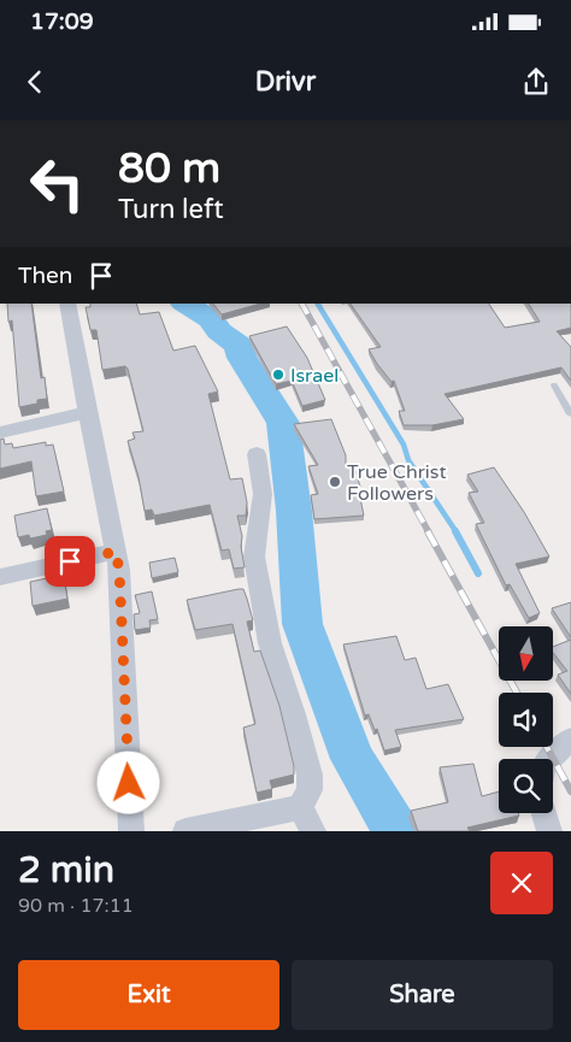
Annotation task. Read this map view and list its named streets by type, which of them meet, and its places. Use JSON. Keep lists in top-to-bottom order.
{
  "places": ["Israel", "True Christ Followers"],
  "north": "bottom",
  "page": {
    "status": "17:09",
    "header": "Drivr",
    "turn": ["80 m", "Turn left"],
    "then": "Then",
    "heading": ["2 min", "90 m · 17:11"],
    "buttons": ["Exit", "Share"]
  }
}
